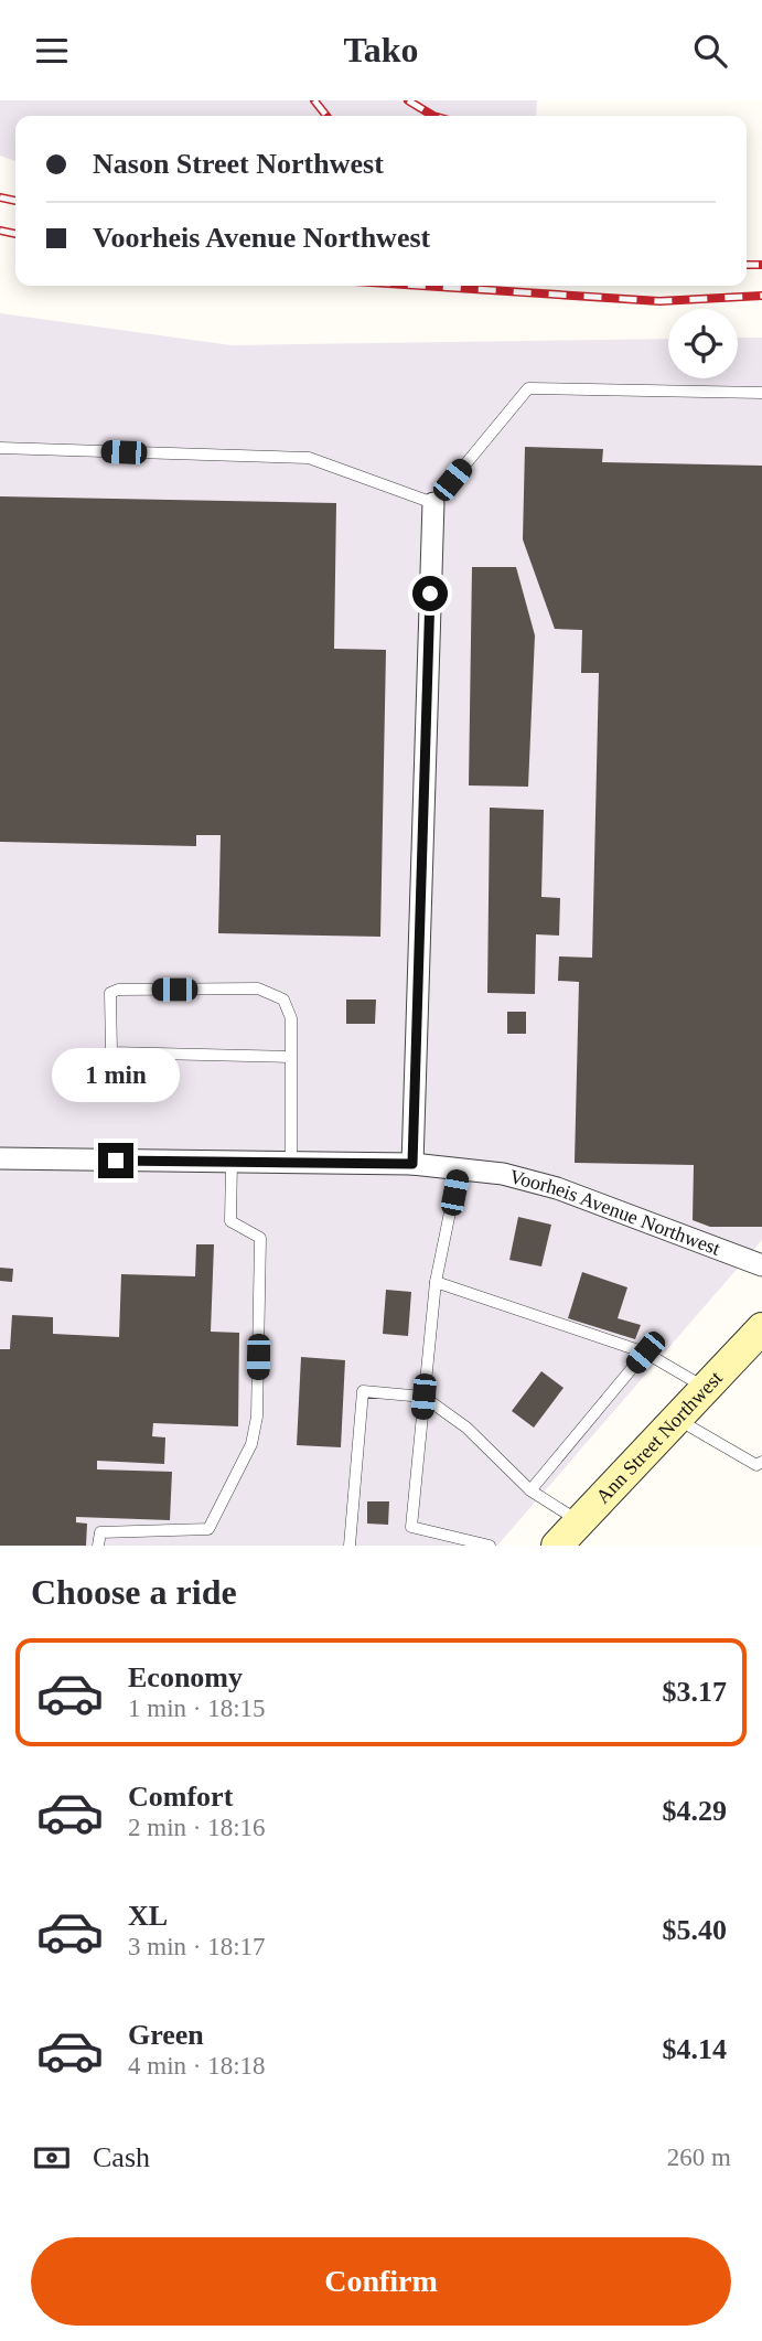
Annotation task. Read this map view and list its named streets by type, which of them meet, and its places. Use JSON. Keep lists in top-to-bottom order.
{
  "streets": {
    "main road": ["Ann Street Northwest"],
    "street": ["Voorheis Avenue Northwest"]
  },
  "page": {
    "header": "Tako",
    "banner": ["Nason Street Northwest", "Voorheis Avenue Northwest"],
    "bubble": "1 min",
    "heading": "Choose a ride",
    "list": [
      {
        "name": "Economy",
        "note": "1 min · 18:15",
        "value": "$3.17"
      },
      {
        "name": "Comfort",
        "note": "2 min · 18:16",
        "value": "$4.29"
      },
      {
        "name": "XL",
        "note": "3 min · 18:17",
        "value": "$5.40"
      },
      {
        "name": "Green",
        "note": "4 min · 18:18",
        "value": "$4.14"
      }
    ],
    "pay": ["Cash", "260 m"],
    "buttons": "Confirm"
  }
}
